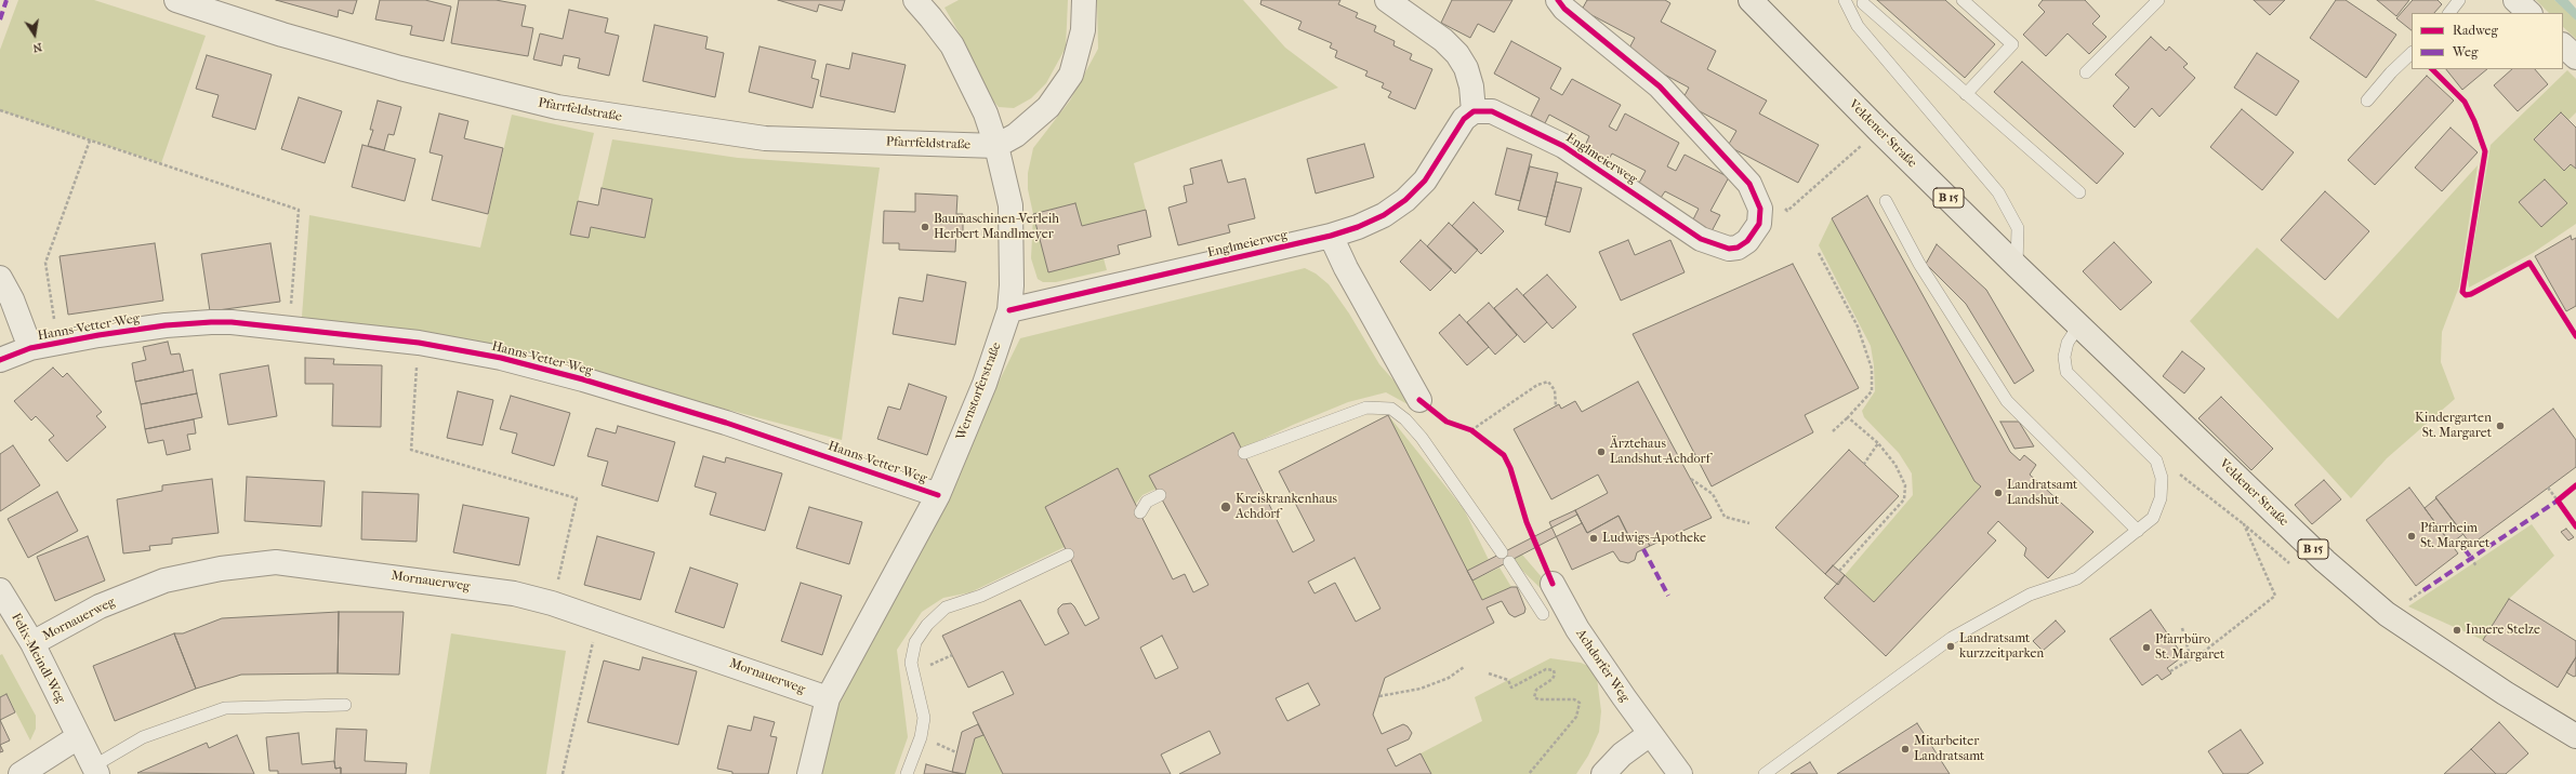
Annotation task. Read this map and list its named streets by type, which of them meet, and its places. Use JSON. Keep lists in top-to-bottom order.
{
  "streets": {
    "main road": ["Veldener Straße", "B 15"],
    "street": [
      "Pfarrfeldstraße",
      "Englmeierweg",
      "Hanns-Vetter-Weg",
      "Wernstorferstraße",
      "Mornauerweg",
      "Felix-Meindl-Weg",
      "Achdorfer Weg"
    ]
  },
  "crossings": [
    ["Pfarrfeldstraße", "Wernstorferstraße"],
    ["Englmeierweg", "Wernstorferstraße"],
    ["Hanns-Vetter-Weg", "Wernstorferstraße"],
    ["Wernstorferstraße", "Mornauerweg"],
    ["Mornauerweg", "Felix-Meindl-Weg"]
  ],
  "places": [
    "Baumaschinen-Verleih Herbert Mandlmeyer",
    "Kindergarten St. Margaret",
    "Ärztehaus Landshut-Achdorf",
    "Landratsamt Landshut",
    "Kreiskrankenhaus Achdorf",
    "Pfarrheim St. Margaret",
    "Ludwigs-Apotheke",
    "Innere Stelze",
    "Landratsamt kurzzeitparken",
    "Pfarrbüro St. Margaret",
    "Mitarbeiter Landratsamt"
  ],
  "legend": ["Radweg", "Weg"],
  "north": "bottom"
}
